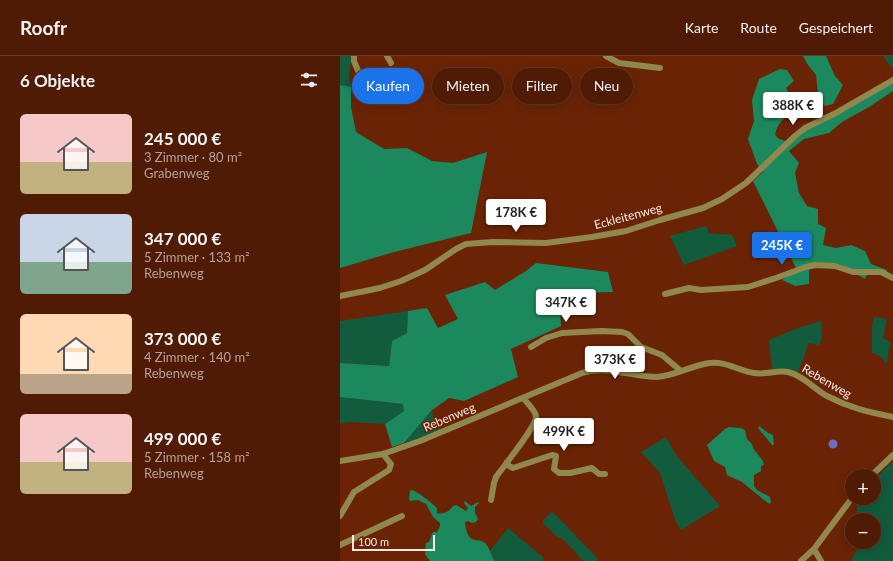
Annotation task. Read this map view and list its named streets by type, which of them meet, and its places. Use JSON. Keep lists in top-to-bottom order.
{
  "streets": {
    "street": ["Eckleitenweg", "Rebenweg"]
  },
  "scale_bar": "100 m",
  "page": {
    "header": "Roofr",
    "nav": ["Karte", "Route", "Gespeichert"],
    "heading": "6 Objekte",
    "chip": [
      "Kaufen",
      "Mieten",
      "Filter",
      "Neu"
    ],
    "price": [
      "388K €",
      "178K €",
      "245K €",
      "347K €",
      "373K €",
      "499K €"
    ],
    "list": [
      {
        "name": "245 000 €",
        "note": "3 Zimmer · 80 m² · Grabenweg"
      },
      {
        "name": "347 000 €",
        "note": "5 Zimmer · 133 m² · Rebenweg"
      },
      {
        "name": "373 000 €",
        "note": "4 Zimmer · 140 m² · Rebenweg"
      },
      {
        "name": "499 000 €",
        "note": "5 Zimmer · 158 m² · Rebenweg"
      }
    ],
    "map_buttons": ["+", "−"],
    "scale": "100 m"
  }
}
